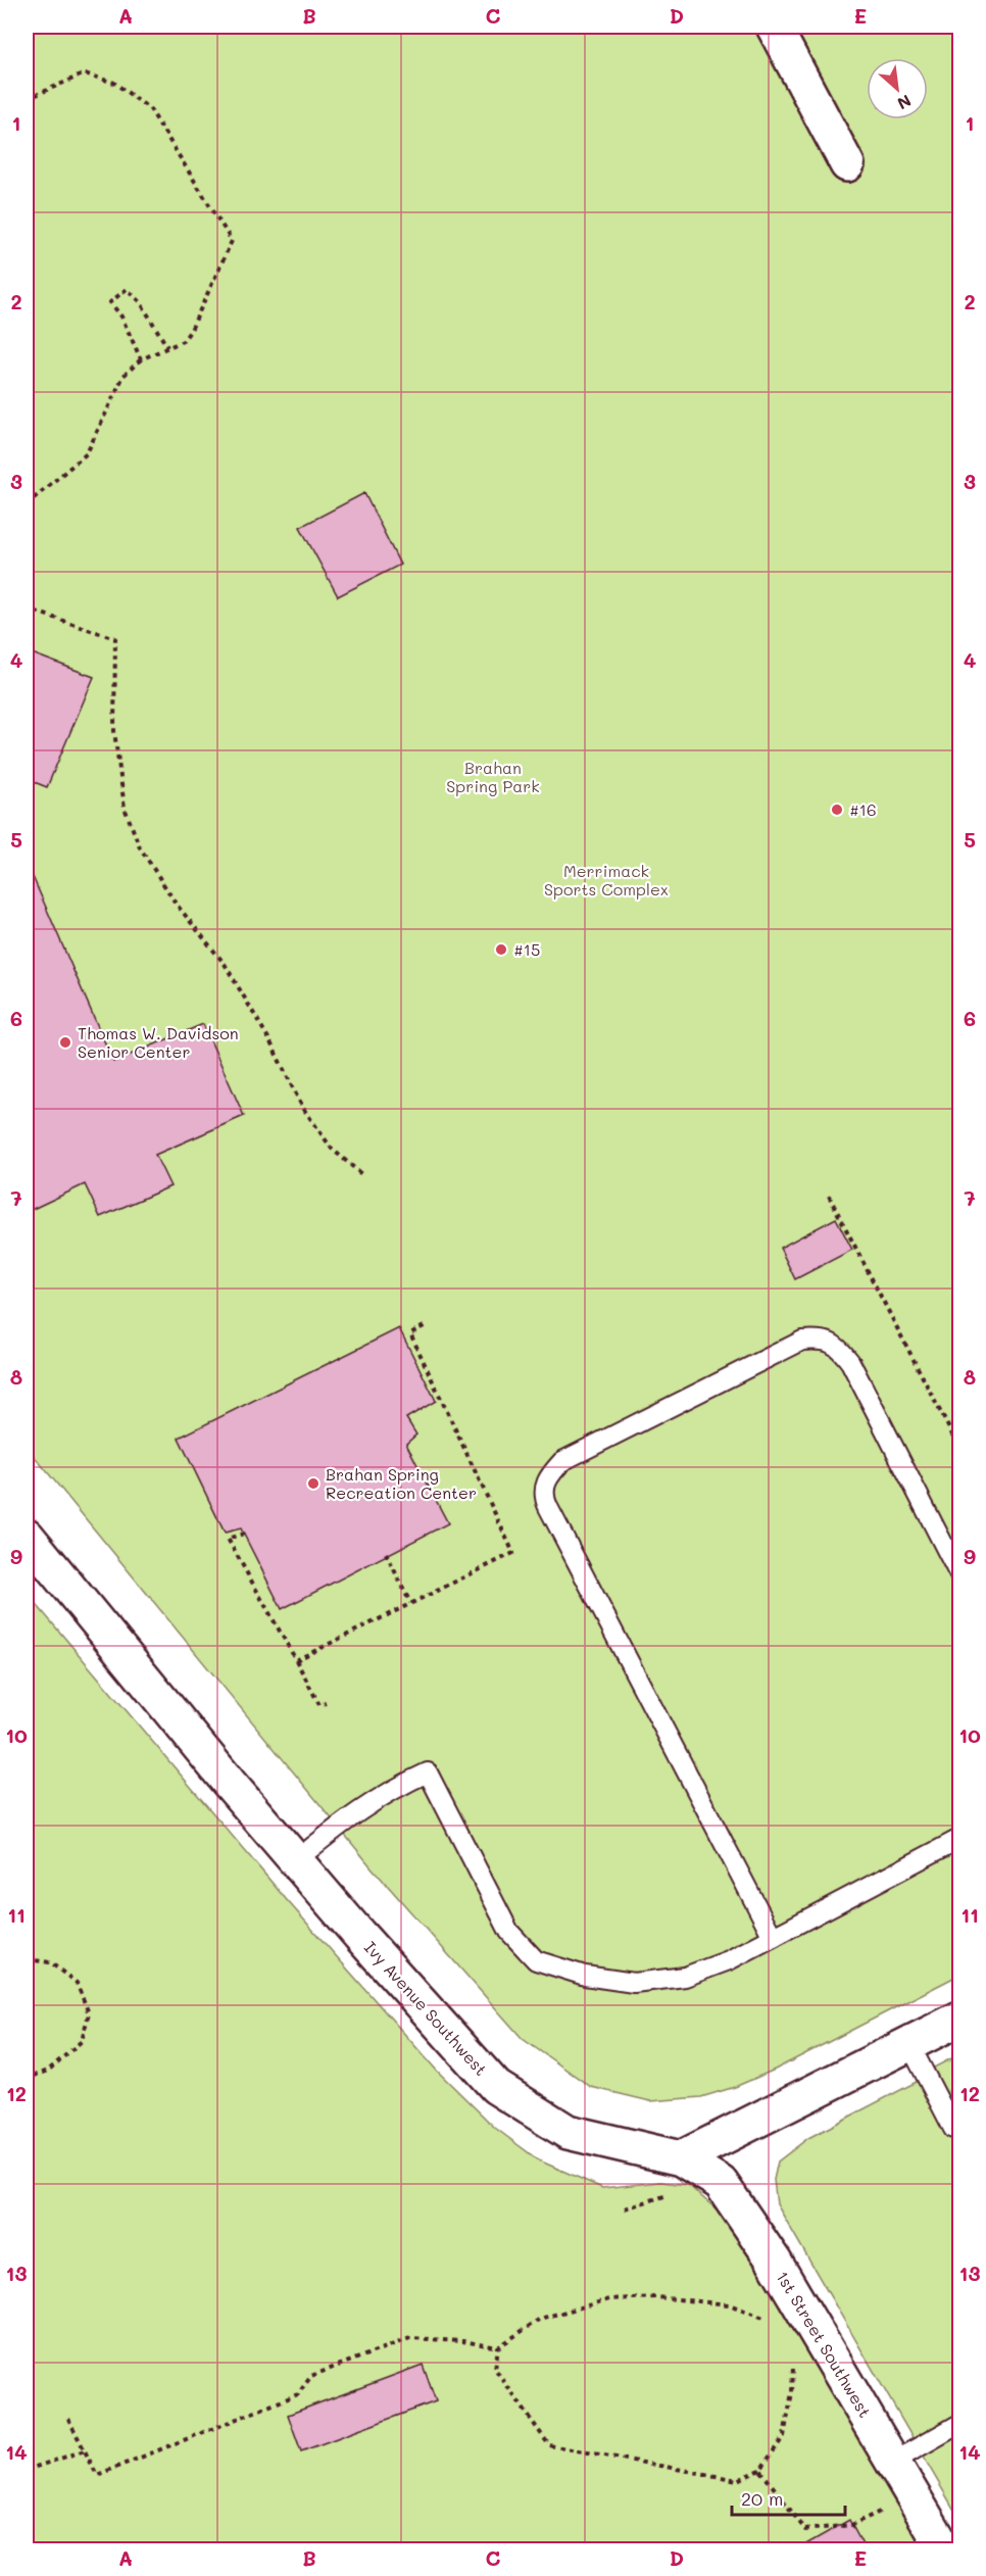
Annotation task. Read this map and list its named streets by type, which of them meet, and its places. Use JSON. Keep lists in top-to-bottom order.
{
  "streets": {
    "street": ["Ivy Avenue Southwest", "1st Street Southwest"]
  },
  "crossings": [
    ["Ivy Avenue Southwest", "1st Street Southwest"]
  ],
  "parks": ["Brahan Spring Park", "Merrimack Sports Complex"],
  "places": [
    "#16",
    "#15",
    "Thomas W. Davidson Senior Center",
    "Brahan Spring Recreation Center"
  ],
  "scale_bar": "20 m",
  "north": "bottom right",
  "grid": {
    "columns": [
      "A",
      "B",
      "C",
      "D",
      "E"
    ],
    "rows": [
      "1",
      "2",
      "3",
      "4",
      "5",
      "6",
      "7",
      "8",
      "9",
      "10",
      "11",
      "12",
      "13",
      "14"
    ]
  }
}
